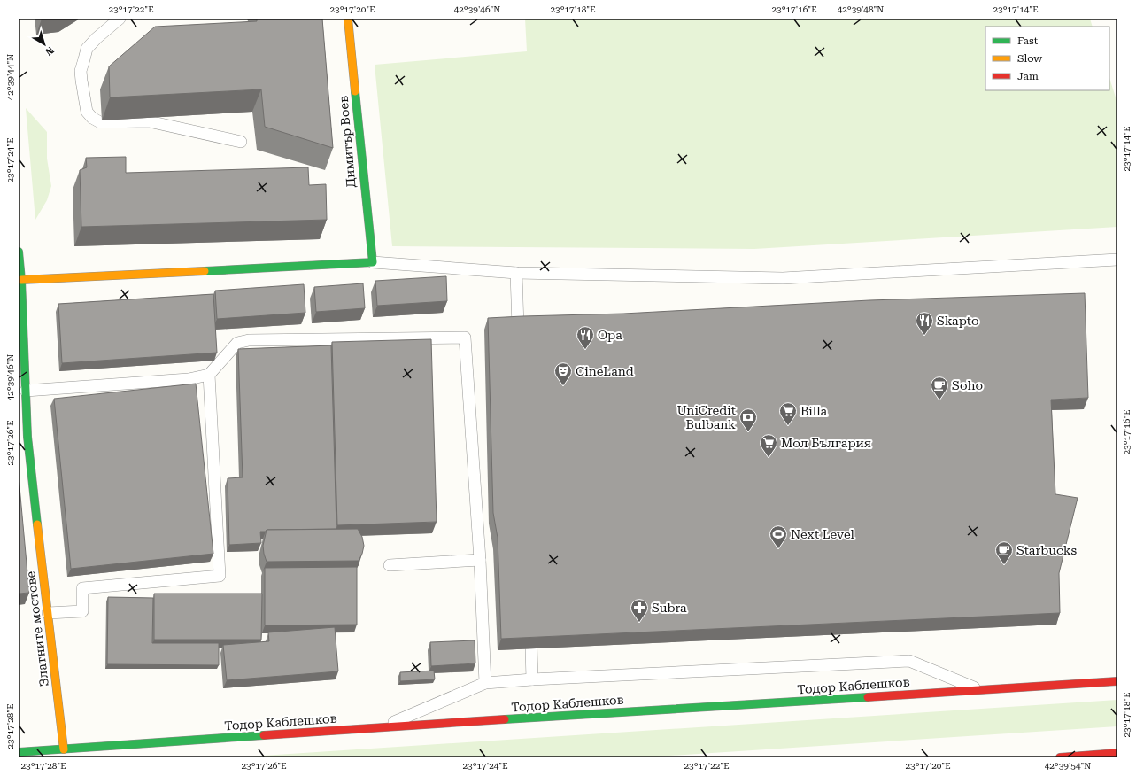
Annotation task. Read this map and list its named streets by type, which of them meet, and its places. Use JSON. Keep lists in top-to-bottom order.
{
  "streets": {
    "main road": ["Димитър Воев", "Златните мостове", "Тодор Каблешков"]
  },
  "crossings": [
    ["Златните мостове", "Тодор Каблешков"]
  ],
  "places": {
    "restaurant": ["Skapto", "Opa"],
    "theatre": ["CineLand"],
    "cafe": ["Soho", "Starbucks"],
    "supermarket": ["Billa", "Мол България"],
    "bank": ["UniCredit Bulbank"],
    "sports": ["Next Level"],
    "pharmacy": ["Subra"]
  },
  "legend": ["Fast", "Slow", "Jam"],
  "north": "bottom right",
  "coordinates": [
    "23°17'22\"E",
    "23°17'20\"E",
    "42°39'46\"N",
    "23°17'18\"E",
    "23°17'16\"E",
    "42°39'48\"N",
    "23°17'14\"E",
    "42°39'44\"N",
    "23°17'24\"E",
    "23°17'26\"E",
    "23°17'28\"E",
    "42°39'54\"N"
  ]
}
